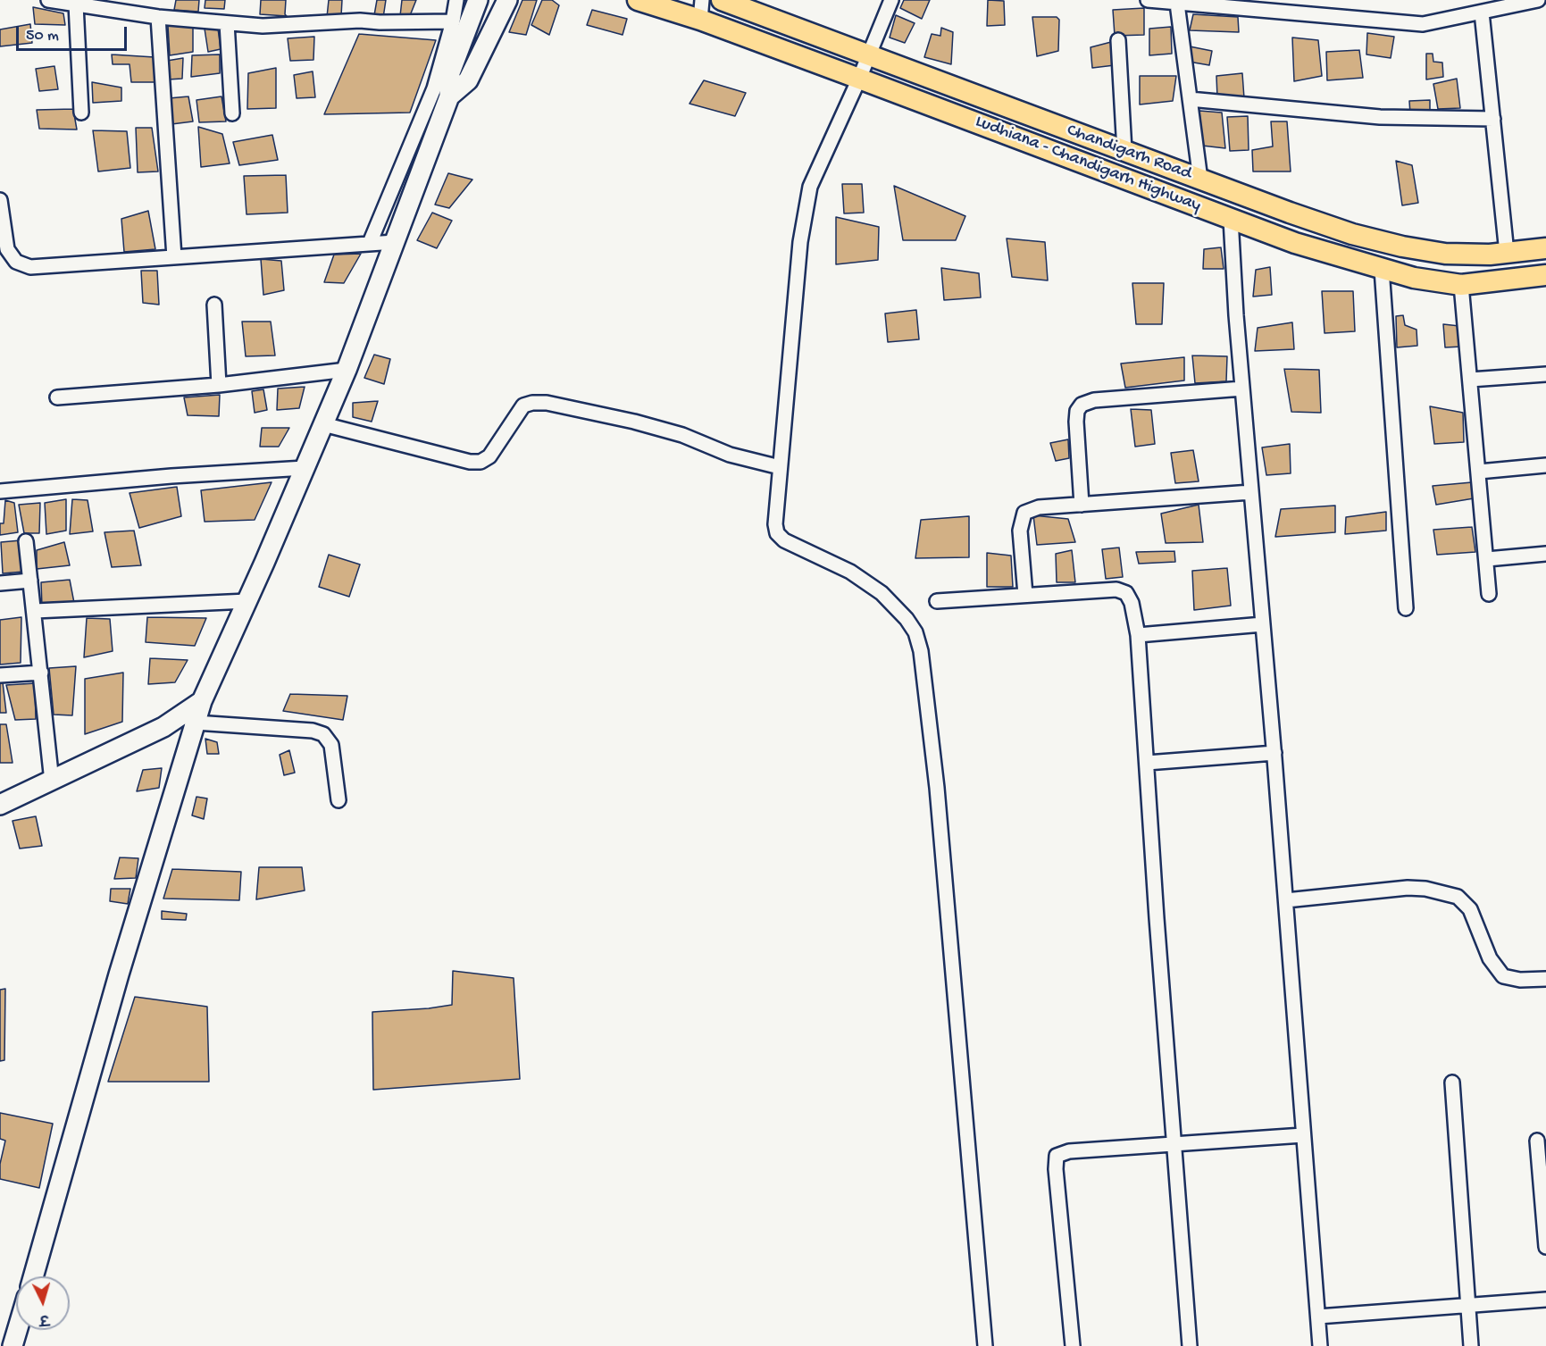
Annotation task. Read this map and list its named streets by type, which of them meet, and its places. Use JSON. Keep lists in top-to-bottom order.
{
  "streets": {
    "main road": ["Chandigarh Road", "Ludhiana - Chandigarh Highway"]
  },
  "scale_bar": "50 m",
  "north": "bottom"
}
